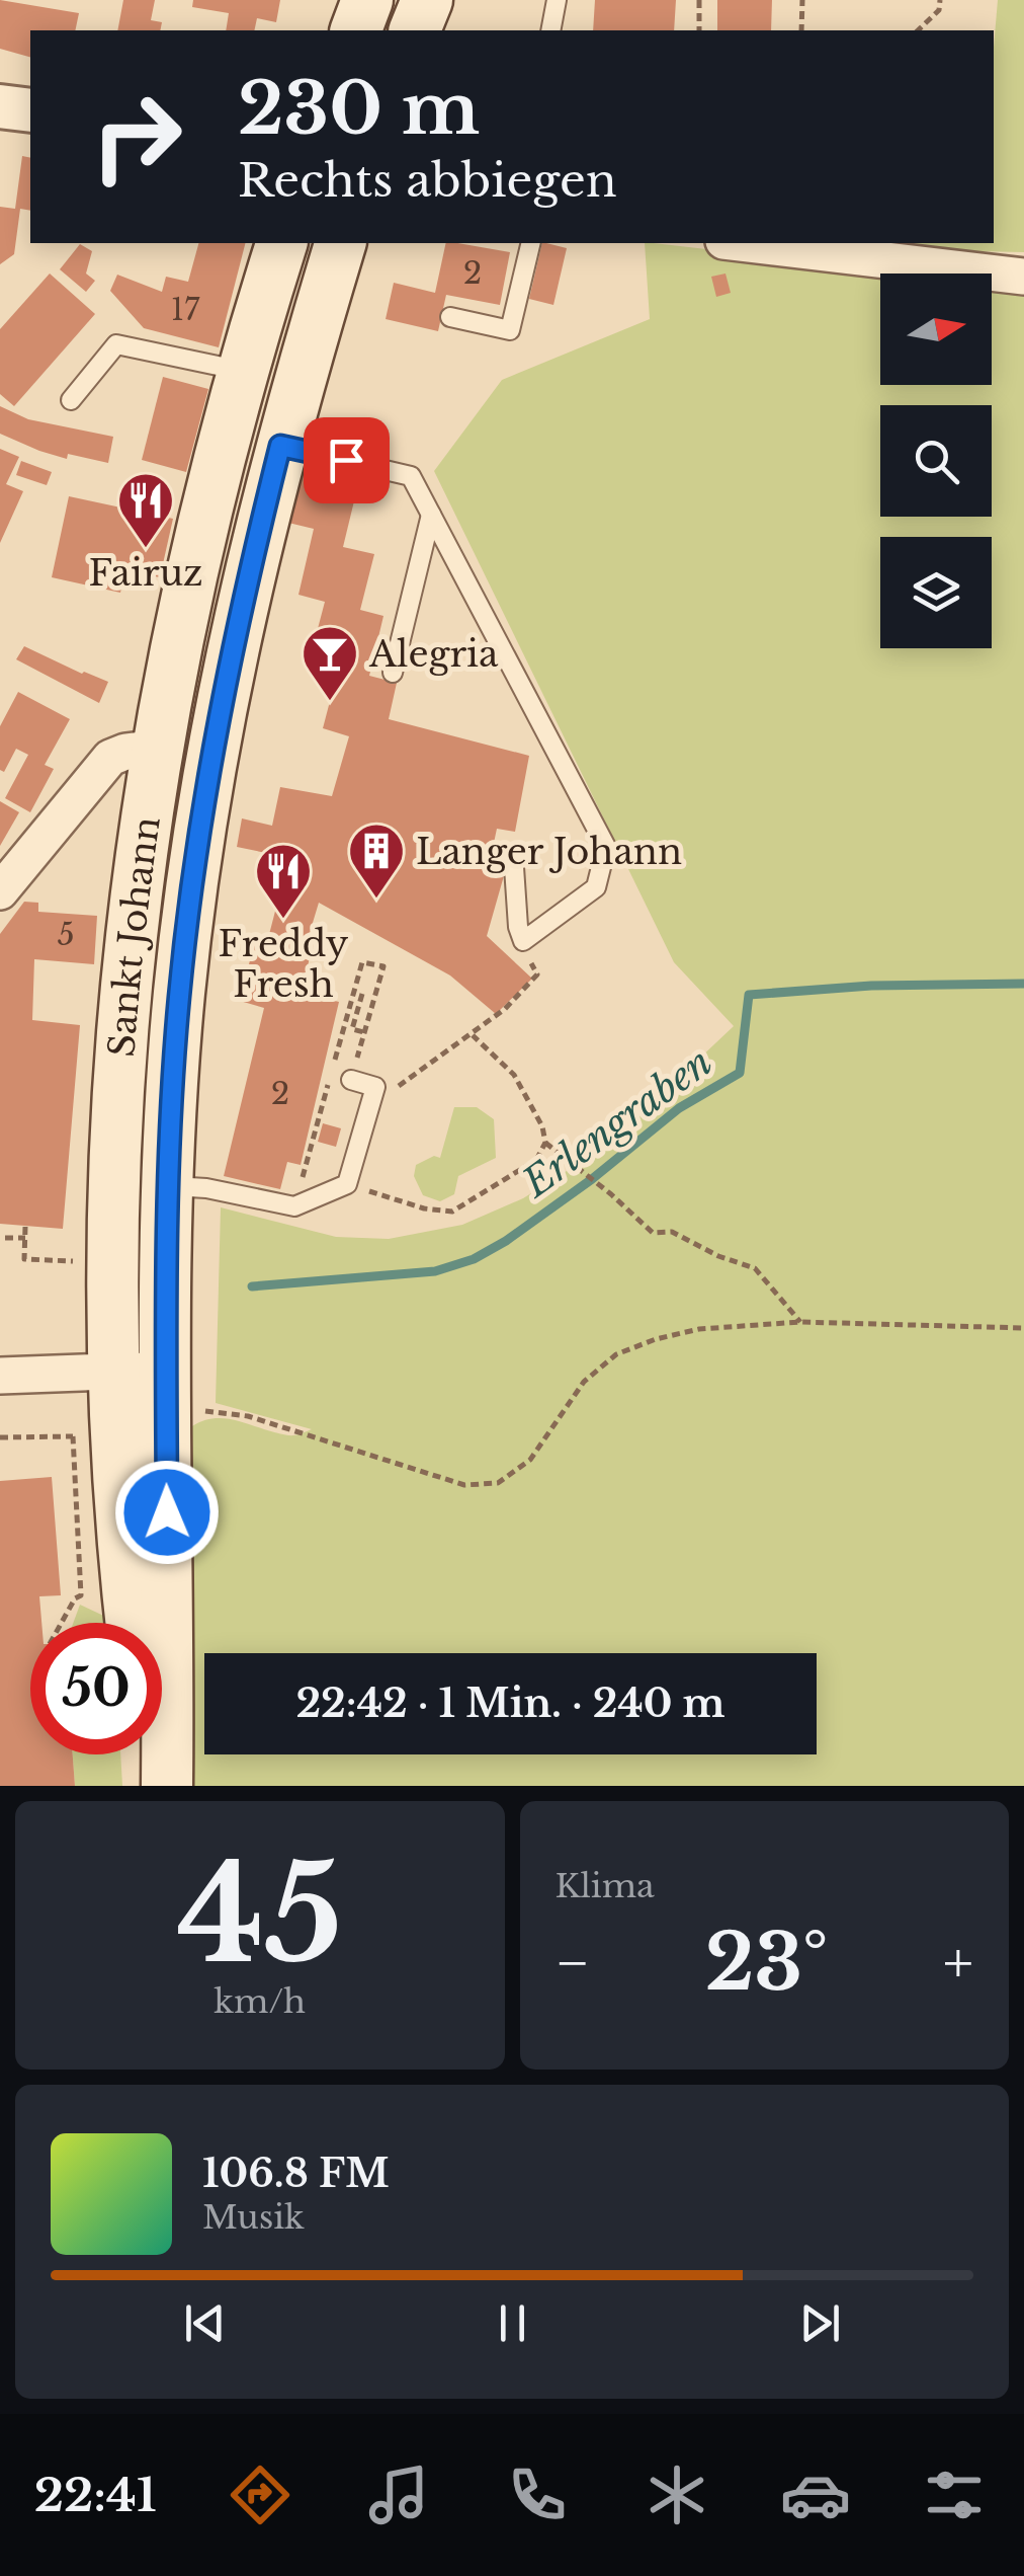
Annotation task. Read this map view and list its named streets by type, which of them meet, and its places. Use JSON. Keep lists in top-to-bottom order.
{
  "streets": {
    "main road": ["Sankt Johann"]
  },
  "water": ["Erlengraben"],
  "places": {
    "restaurant": ["Fairuz", "Freddy Fresh"],
    "bar": ["Alegria"],
    "building": ["Langer Johann"]
  },
  "house_numbers": [
    "2",
    "17",
    "5",
    "2"
  ],
  "north": "right",
  "page": {
    "turn": ["230 m", "Rechts abbiegen"],
    "limit": "50",
    "trip": "22:42 · 1 Min. · 240 m",
    "tile": [
      ["45", "km/h"],
      "Klima"
    ],
    "heat": ["−", "23°", "+"],
    "song": ["106.8 FM", "Musik"],
    "tabs": "22:41"
  }
}
